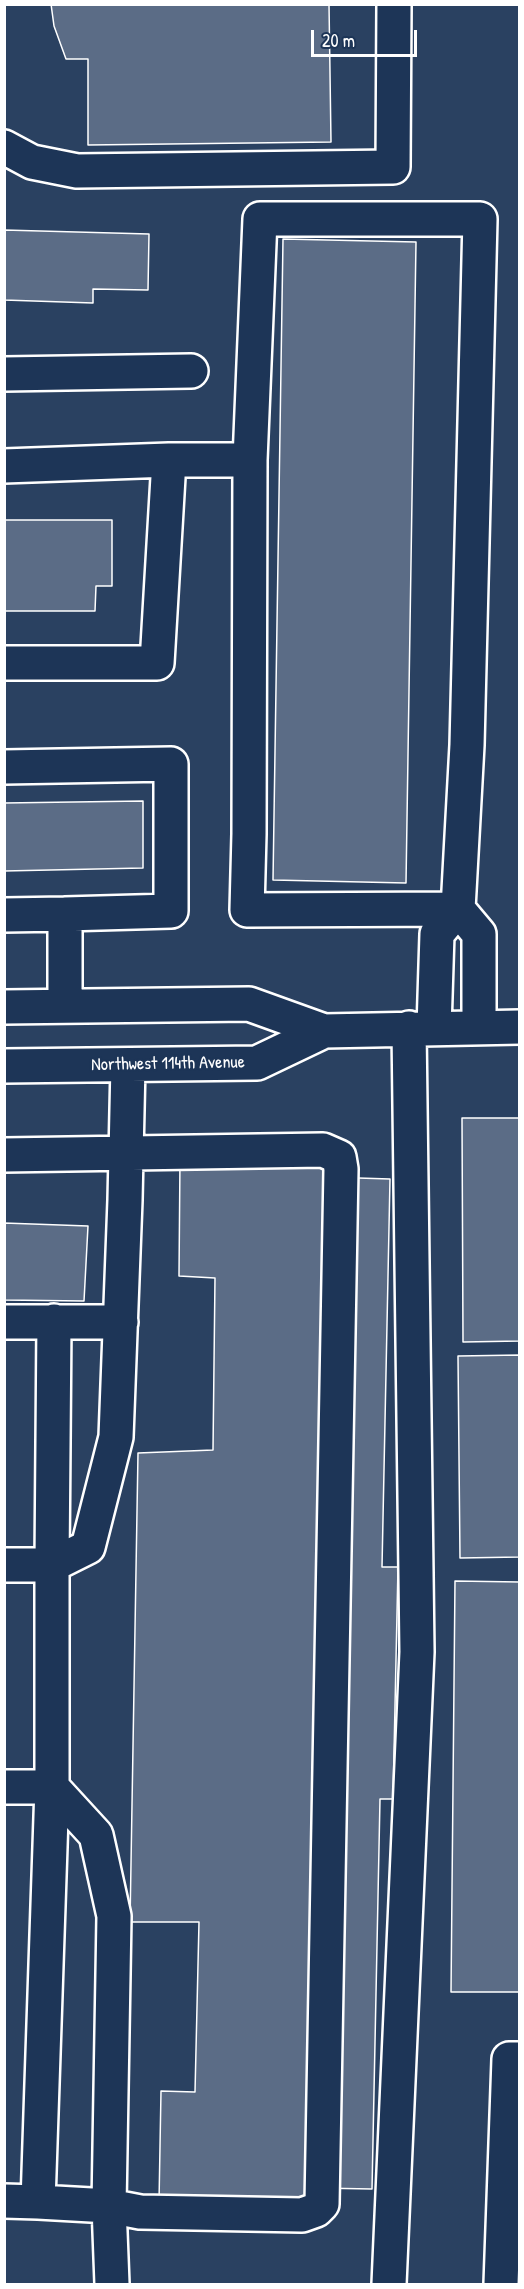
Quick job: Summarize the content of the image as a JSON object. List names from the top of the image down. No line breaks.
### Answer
{"streets":{"street":["Northwest 114th Avenue"]},"scale_bar":"20 m"}
